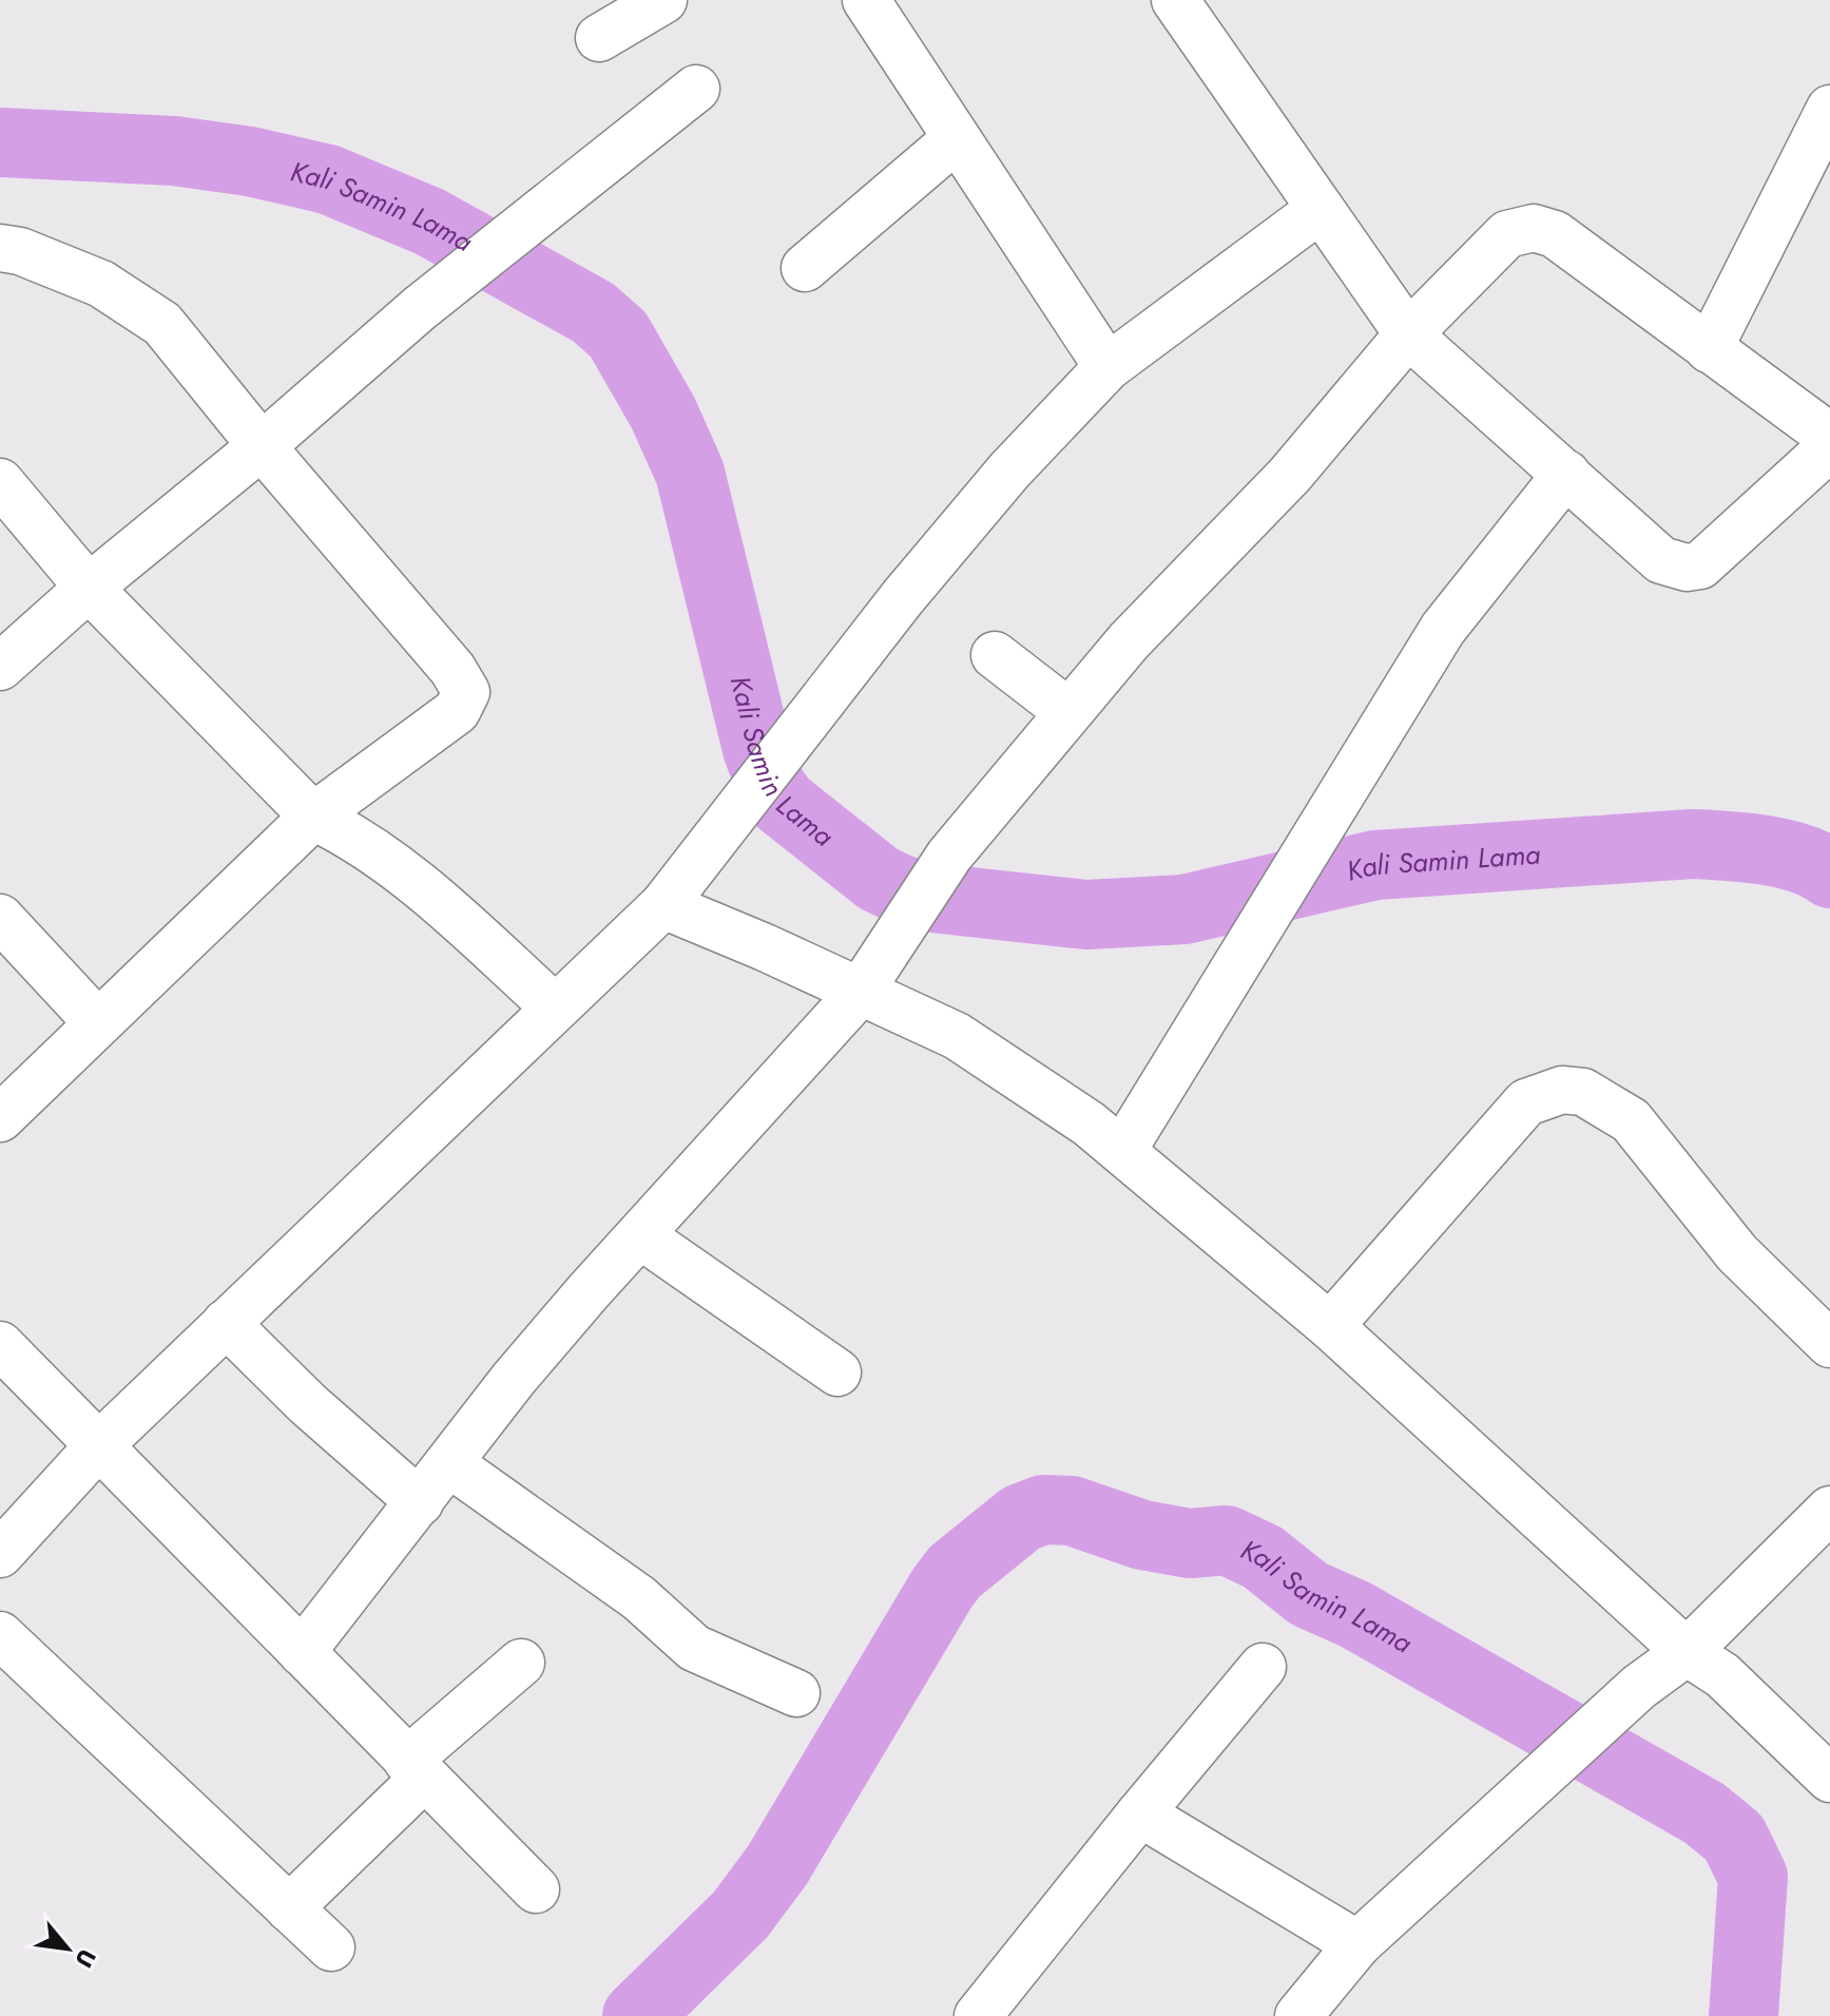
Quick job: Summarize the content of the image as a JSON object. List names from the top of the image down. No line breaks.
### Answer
{"water":["Kali Samin Lama"],"north":"bottom right"}
